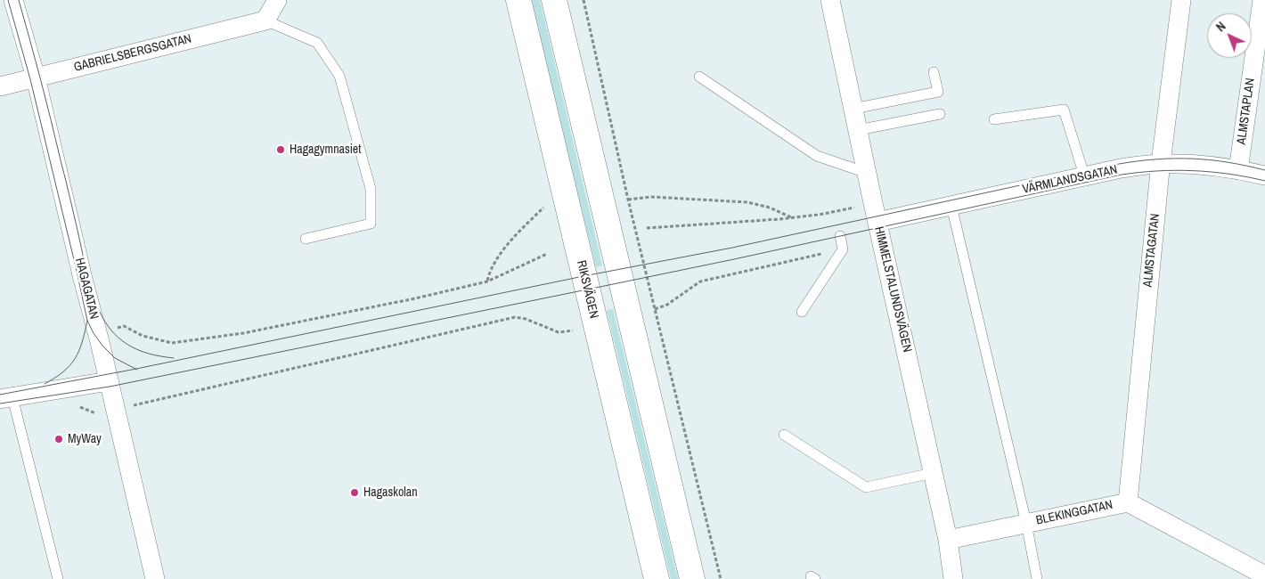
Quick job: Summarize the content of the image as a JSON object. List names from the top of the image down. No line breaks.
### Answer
{"streets":{"highway":["RIKSVÄGEN"],"street":["GABRIELSBERGSGATAN","ALMSTAPLAN","VÄRMLANDSGATAN","ALMSTAGATAN","HAGAGATAN","HIMMELSTALUNDSVÄGEN","BLEKINGGATAN"]},"crossings":[["GABRIELSBERGSGATAN","HAGAGATAN"],["ALMSTAPLAN","VÄRMLANDSGATAN"],["VÄRMLANDSGATAN","ALMSTAGATAN"],["VÄRMLANDSGATAN","HIMMELSTALUNDSVÄGEN"],["ALMSTAGATAN","BLEKINGGATAN"],["HIMMELSTALUNDSVÄGEN","BLEKINGGATAN"]],"places":["Hagagymnasiet","MyWay","Hagaskolan"],"north":"top left"}
